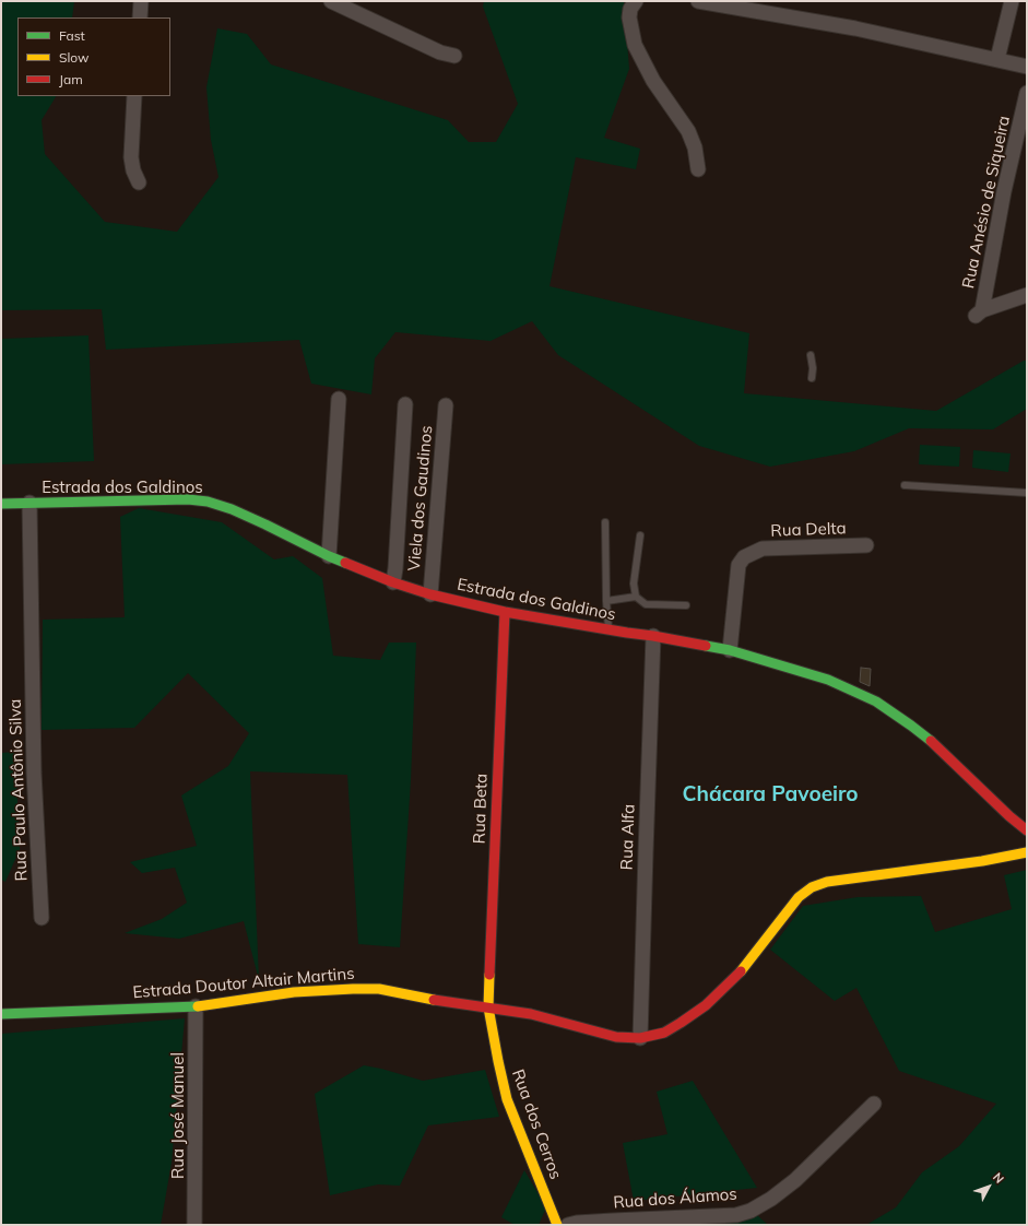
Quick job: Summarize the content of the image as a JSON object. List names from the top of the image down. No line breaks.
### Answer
{"streets":{"street":["Rua Anésio de Siqueira","Estrada dos Galdinos","Viela dos Gaudinos","Rua Delta","Rua Paulo Antônio Silva","Rua Beta","Rua Alfa","Estrada Doutor Altair Martins","Rua José Manuel","Rua dos Cerros","Rua dos Álamos"]},"crossings":[["Estrada dos Galdinos","Viela dos Gaudinos"],["Estrada dos Galdinos","Rua Delta"],["Estrada dos Galdinos","Rua Paulo Antônio Silva"],["Estrada dos Galdinos","Rua Beta"],["Estrada dos Galdinos","Rua Alfa"],["Rua Beta","Estrada Doutor Altair Martins"],["Rua Beta","Rua dos Cerros"],["Rua Alfa","Estrada Doutor Altair Martins"],["Estrada Doutor Altair Martins","Rua José Manuel"],["Estrada Doutor Altair Martins","Rua dos Cerros"]],"districts":["Chácara Pavoeiro"],"legend":["Fast","Slow","Jam"],"north":"top right"}
